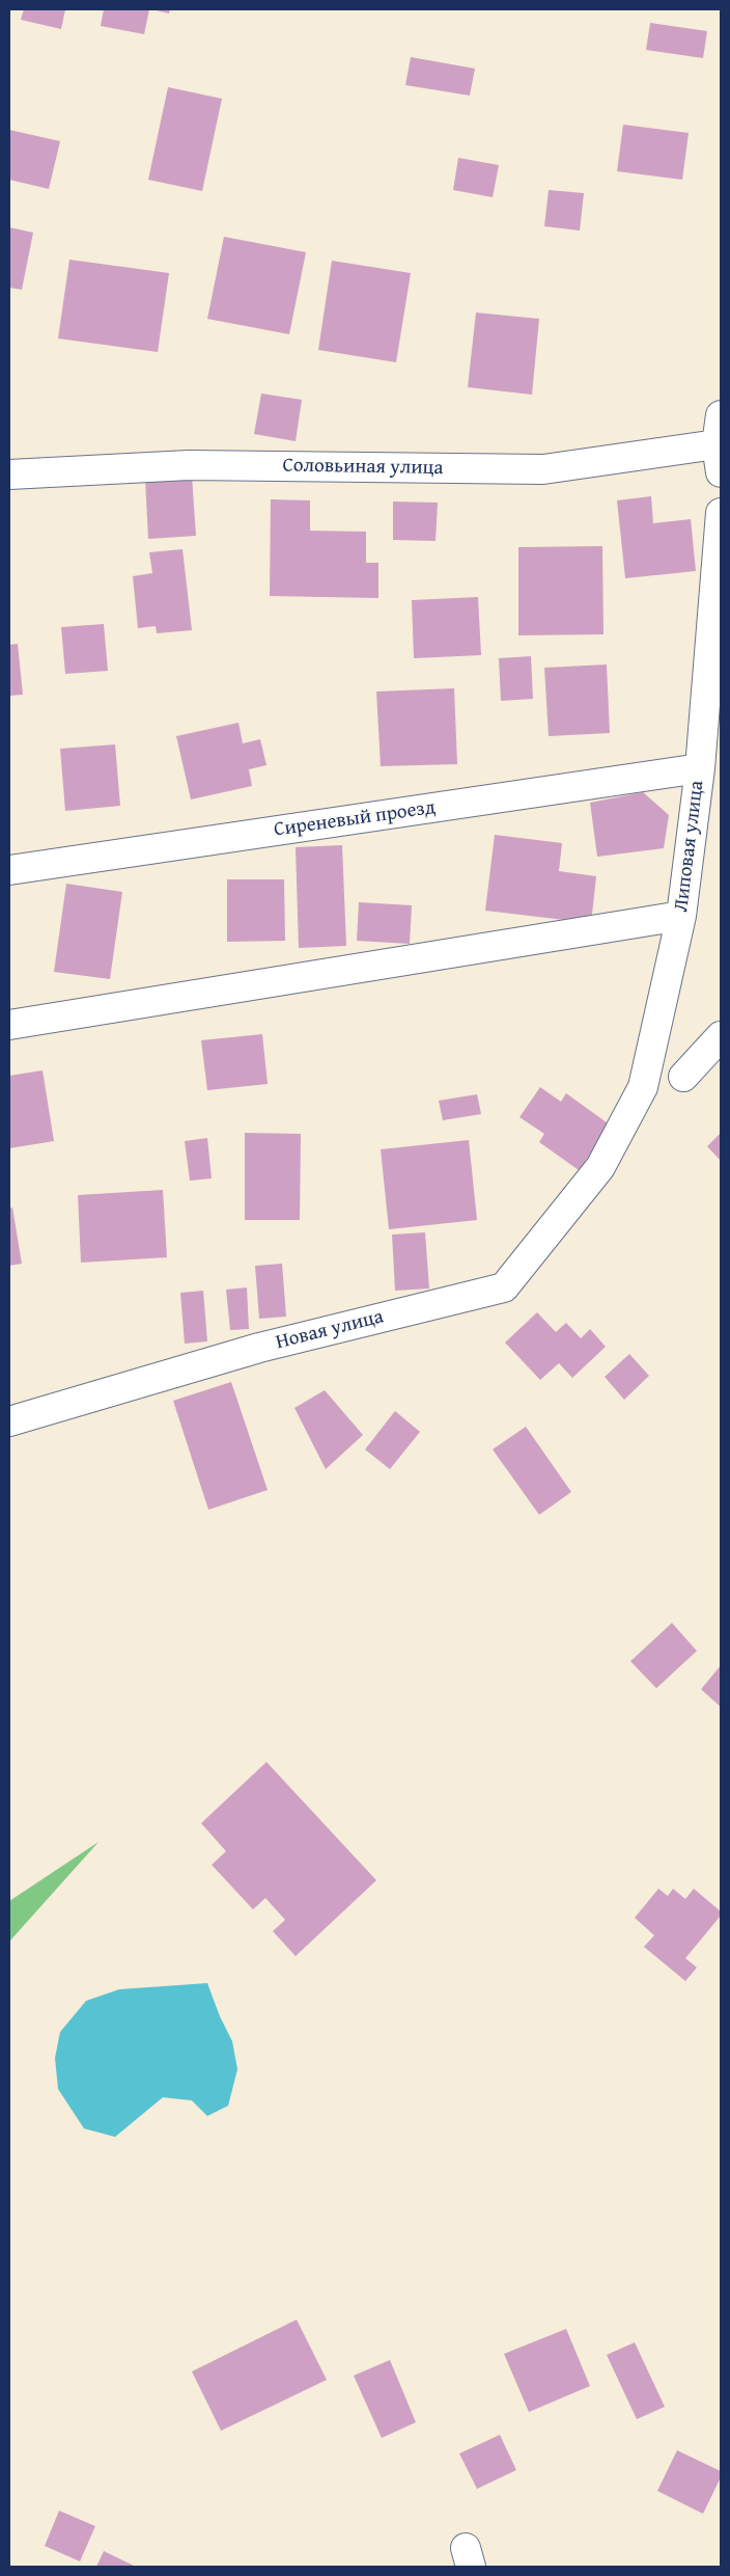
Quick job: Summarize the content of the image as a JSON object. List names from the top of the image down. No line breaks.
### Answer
{"streets":{"street":["Соловьиная улица","Сиреневый проезд","Липовая улица","Новая улица"]},"crossings":[["Сиреневый проезд","Липовая улица"],["Липовая улица","Новая улица"]]}
